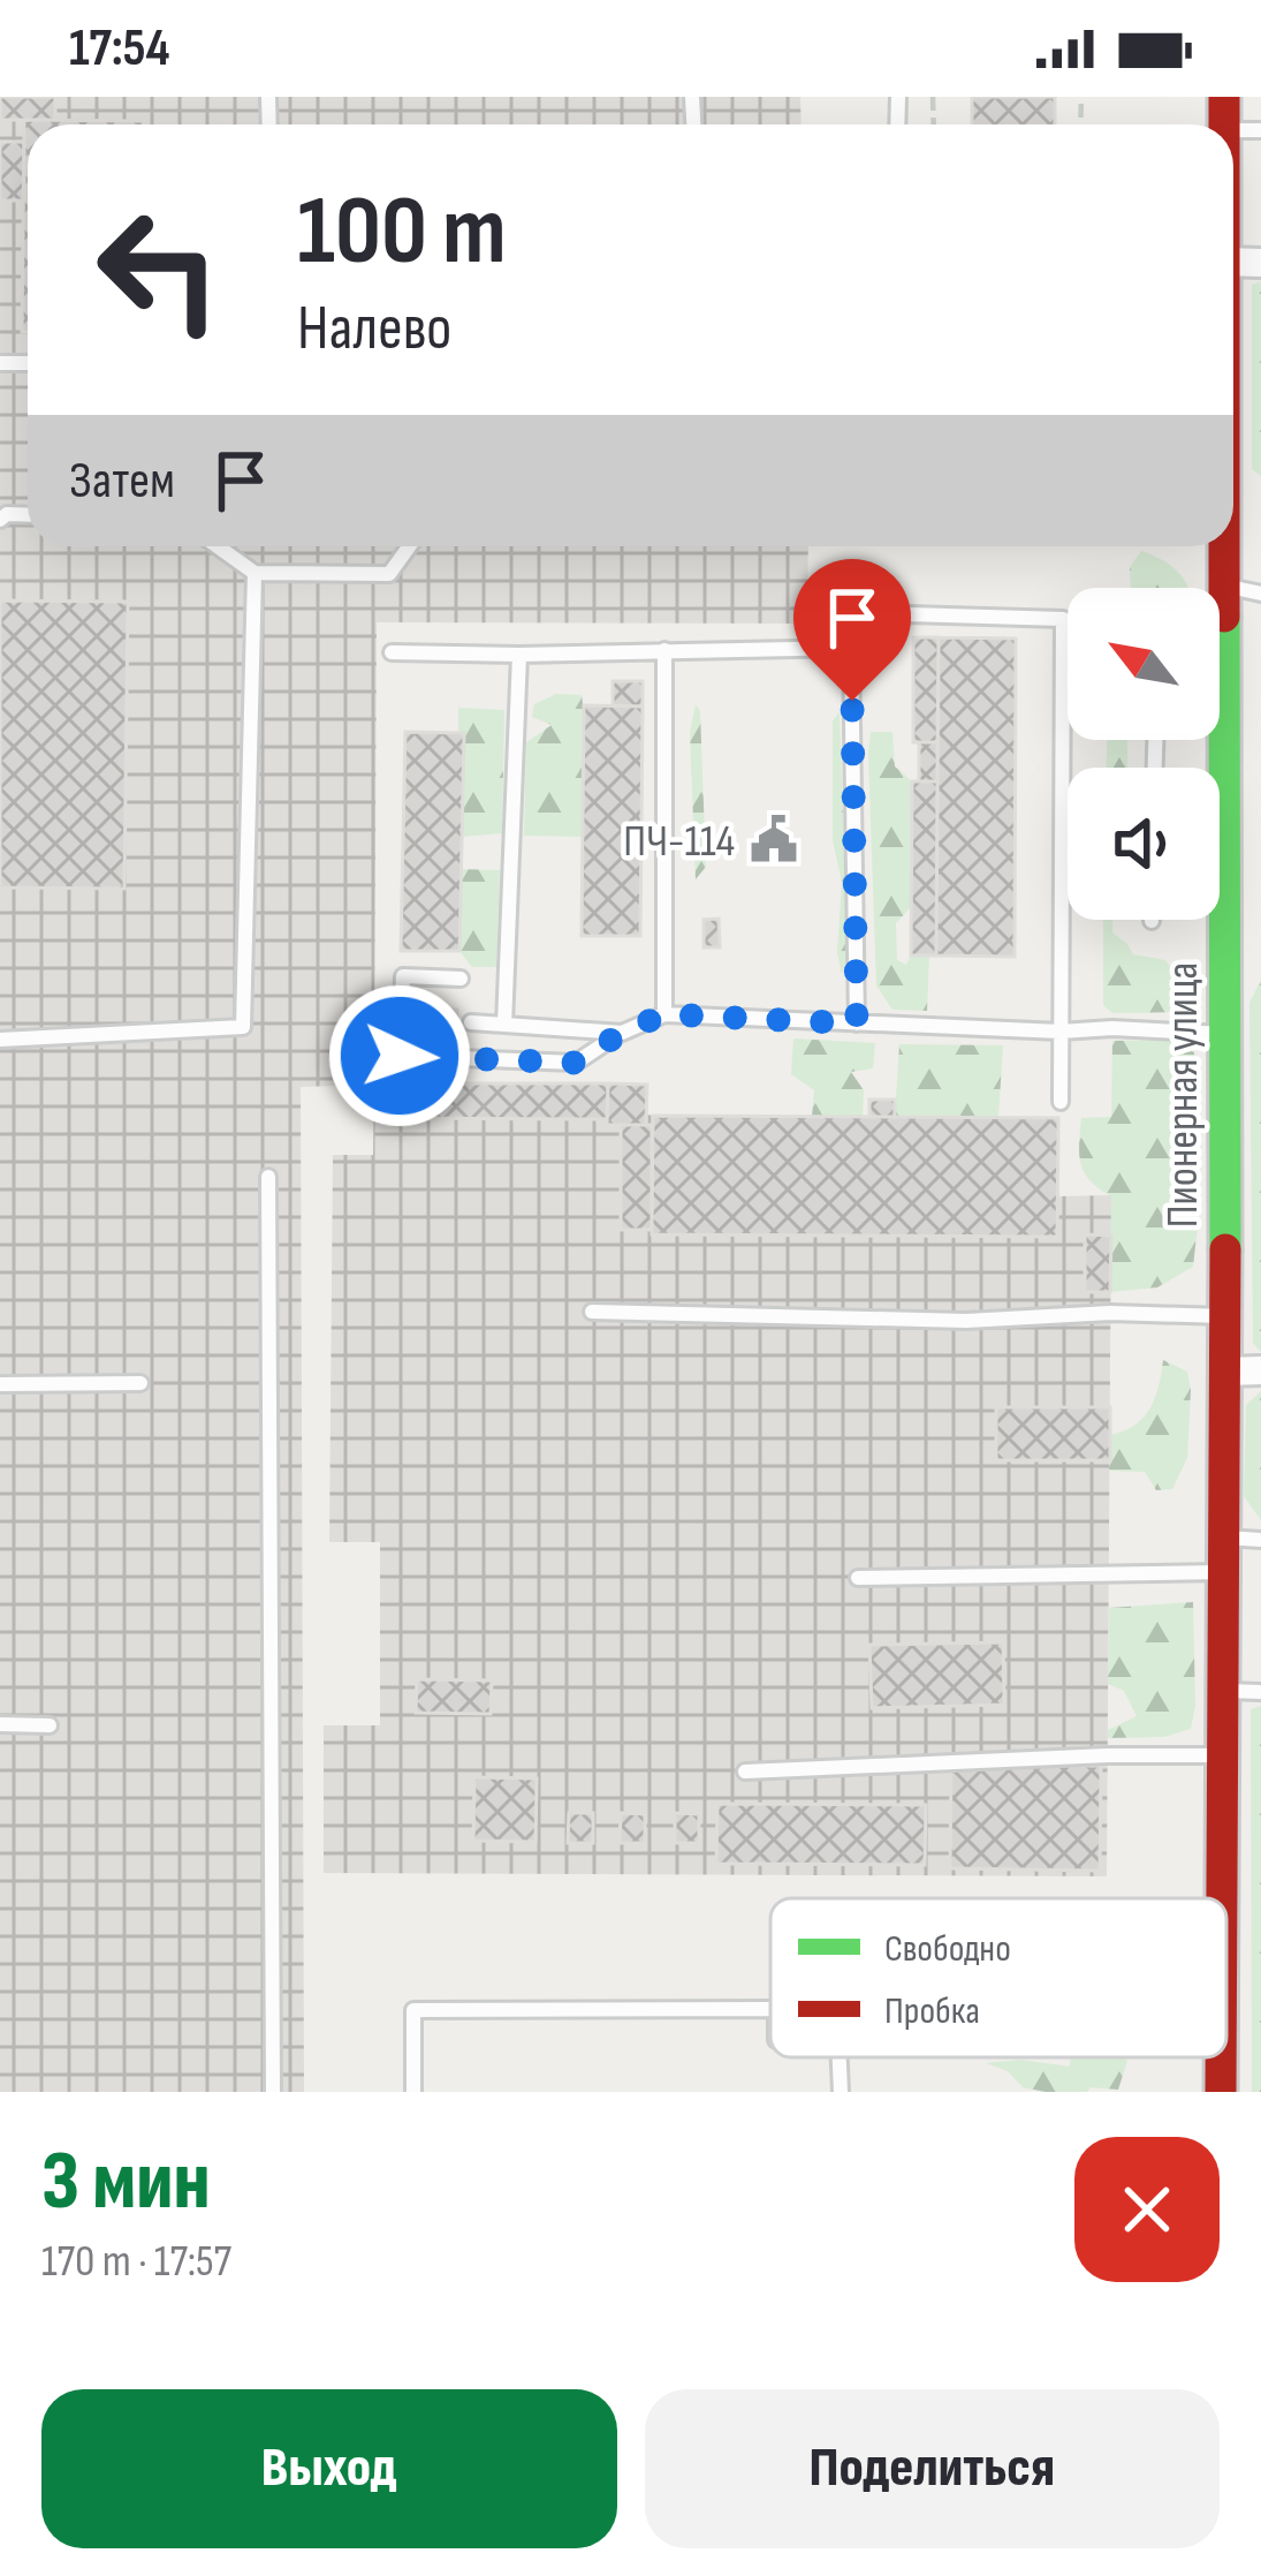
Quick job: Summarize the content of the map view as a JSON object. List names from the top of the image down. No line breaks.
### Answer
{"streets":{"main road":["Пионерная улица"]},"places":{"public building":["ПЧ-114"]},"legend":["Свободно","Пробка"],"north":"top left","page":{"status":"17:54","turn":["100 m","Налево"],"then":"Затем","heading":["3 мин","170 m · 17:57"],"buttons":["Выход","Поделиться"]}}
